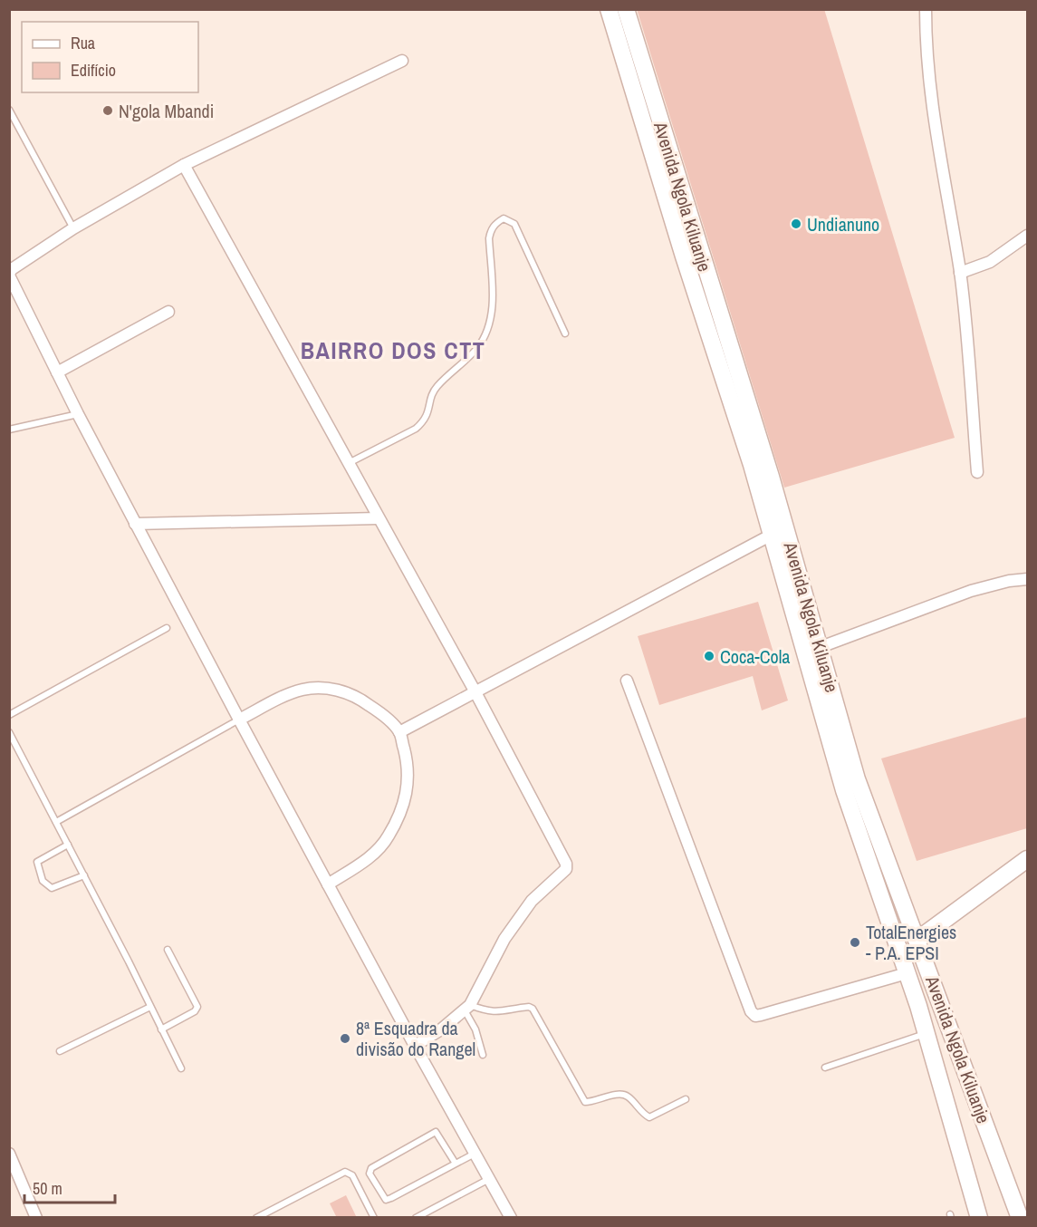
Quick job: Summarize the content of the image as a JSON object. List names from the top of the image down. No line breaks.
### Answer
{"streets":{"main road":["Avenida Ngola Kiluanje"]},"districts":["BAIRRO DOS CTT"],"places":["N'gola Mbandi","Undianuno","Coca-Cola","TotalEnergies - P.A. EPSI","8ª Esquadra da divisão do Rangel"],"legend":["Rua","Edifício"],"scale_bar":"50 m"}
